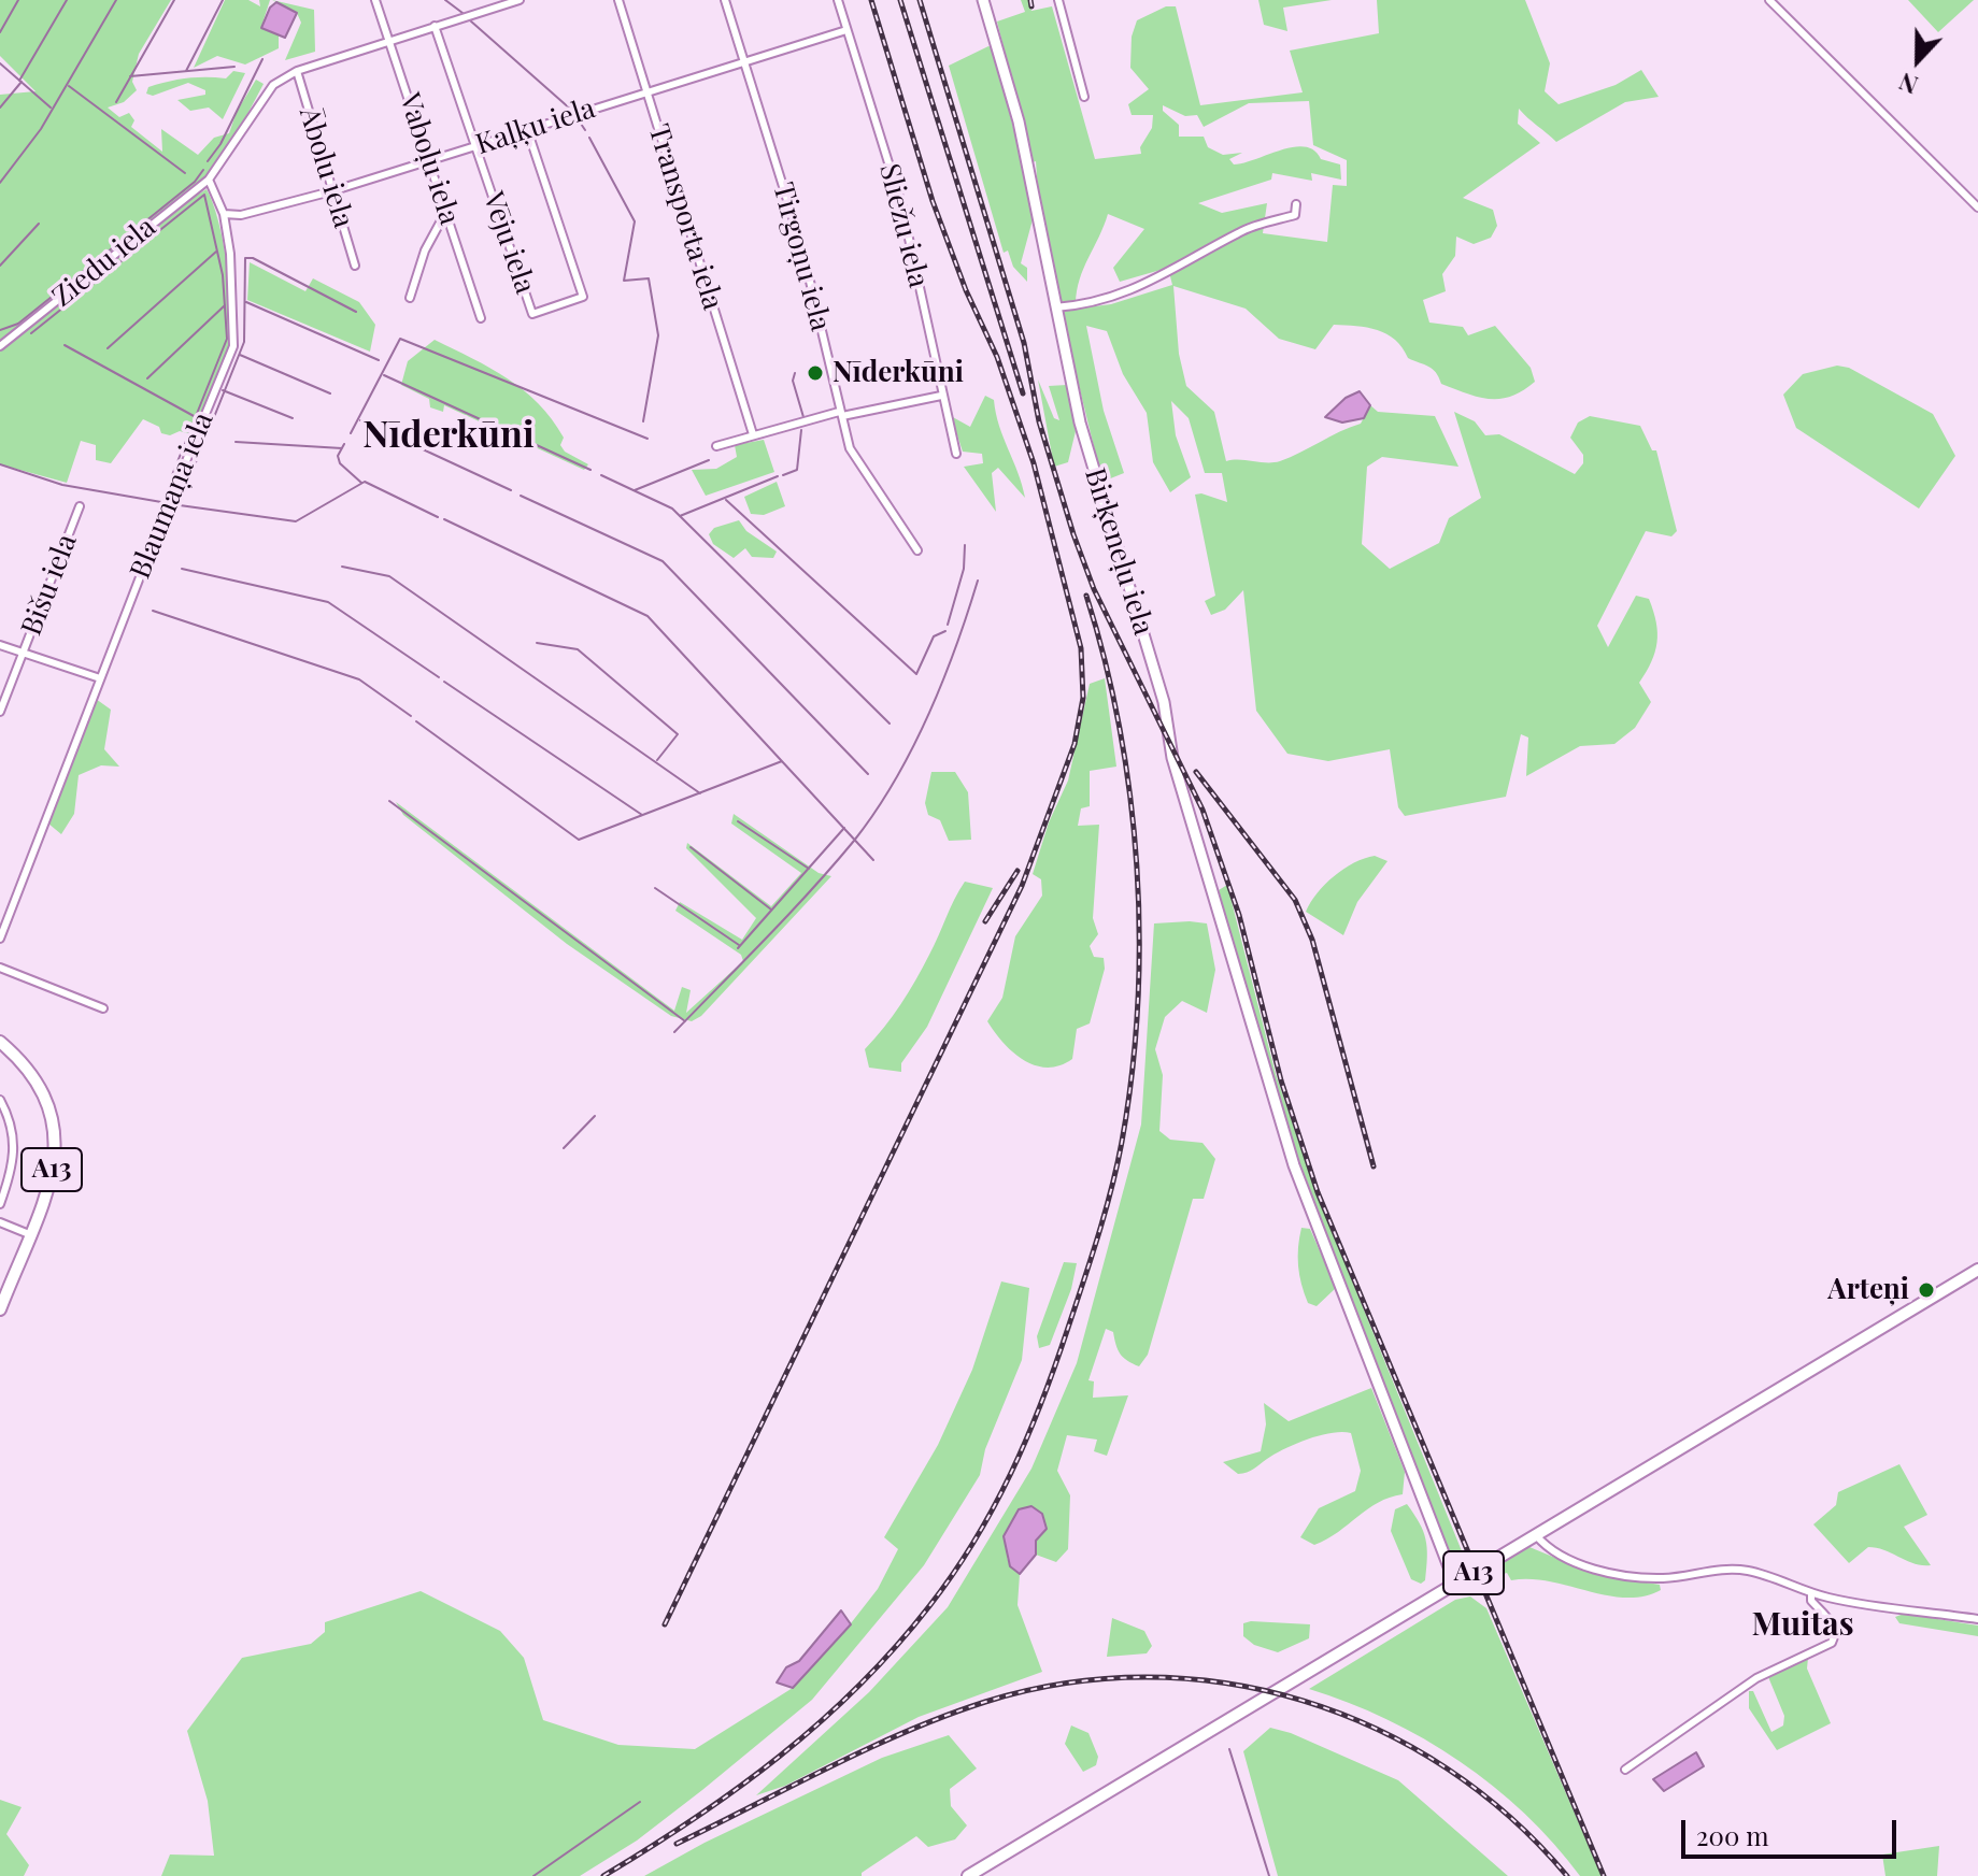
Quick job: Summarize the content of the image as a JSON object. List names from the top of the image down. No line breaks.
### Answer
{"streets":{"main road":["Birķeneļu iela","A13"],"street":["Kaļķu iela","Vaboļu iela","Ābolu iela","Transporta iela","Sliežu iela","Vēju iela","Tirgoņu iela","Ziedu iela","Blaumaņa iela","Bišu iela"]},"crossings":[["Kaļķu iela","Vaboļu iela"],["Kaļķu iela","Ābolu iela"],["Kaļķu iela","Transporta iela"],["Kaļķu iela","Sliežu iela"],["Kaļķu iela","Vēju iela"],["Kaļķu iela","Tirgoņu iela"],["Kaļķu iela","Blaumaņa iela"],["Ziedu iela","Blaumaņa iela"],["Birķeneļu iela","A13"]],"districts":["Nīderkūni","Muitas"],"places":["Nīderkūni","Arteņi"],"scale_bar":"200 m","north":"bottom"}
